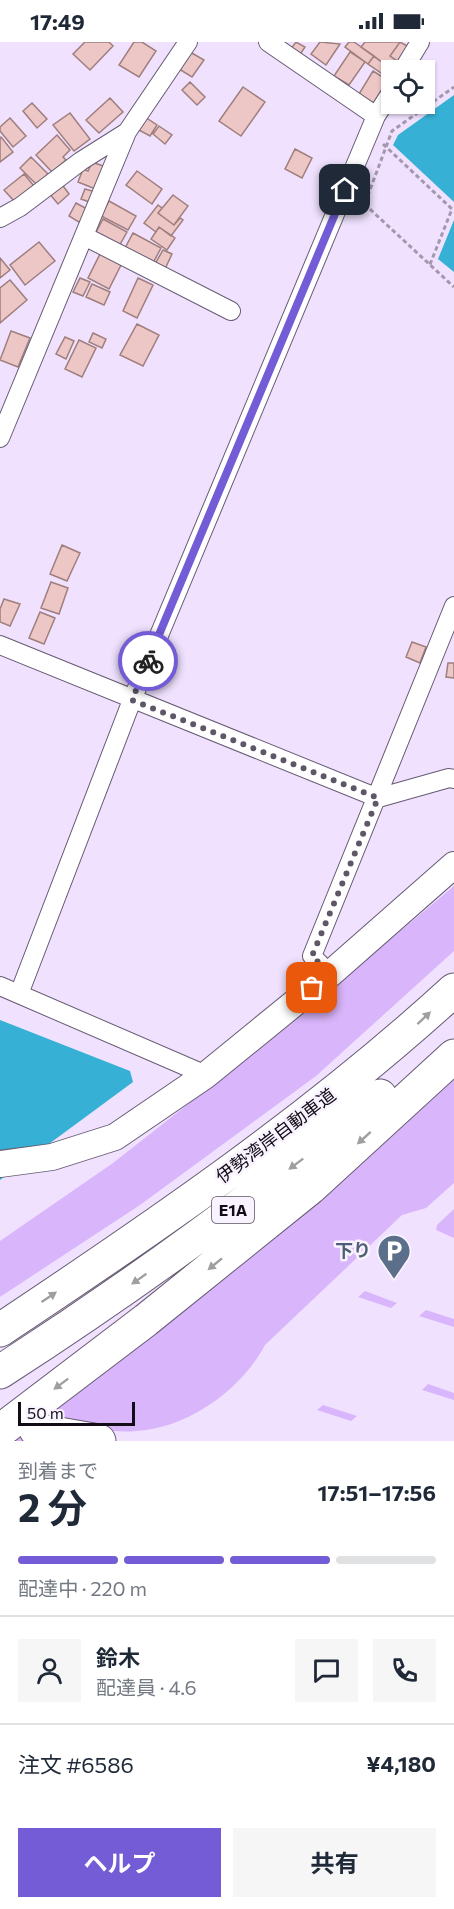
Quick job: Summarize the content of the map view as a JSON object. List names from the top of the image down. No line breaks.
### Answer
{"streets":{"highway":["伊勢湾岸自動車道","E1A"]},"places":{"parking":["下り"]},"scale_bar":"50 m","page":{"status":"17:49","scale":"50 m","heading":["2 分","到着まで","17:51–17:56"],"panel":["鈴木","配達員 · 4.6","注文 #6586","¥4,180"],"bar":"配達中 · 220 m","buttons":["ヘルプ","共有"]}}
